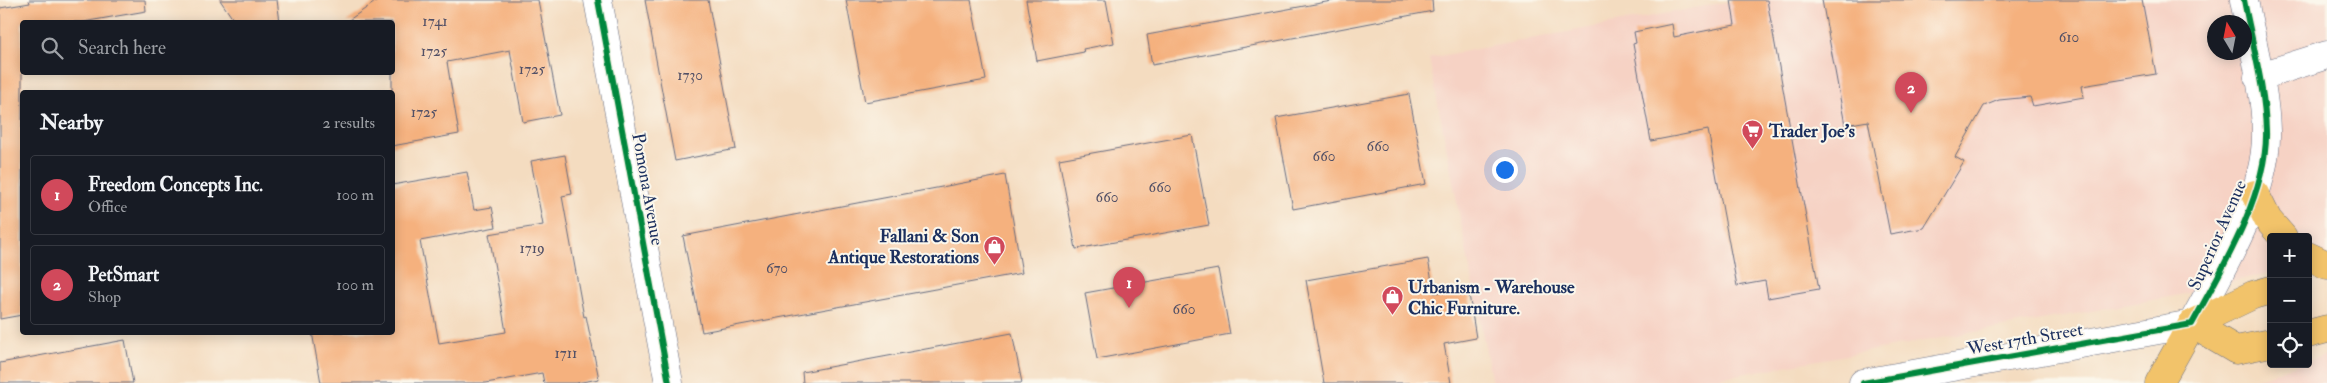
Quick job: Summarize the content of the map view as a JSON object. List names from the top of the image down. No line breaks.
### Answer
{"streets":{"main road":["Superior Avenue"],"street":["Pomona Avenue","West 17th Street"]},"crossings":[["Superior Avenue","West 17th Street"]],"places":{"supermarket":["Trader Joe's"],"shop":["Fallani & Son Antique Restorations","Urbanism - Warehouse Chic Furniture."]},"house_numbers":["1741","610","1725","1725","1730","1725","660","660","660","660","1719","670","660","1711"],"north":"top","page":{"search":"Search here","pins":["2","1"],"heading":["Nearby","2 results"],"list":[{"mark":"1","name":"Freedom Concepts Inc.","note":"Office","value":"100 m"},{"mark":"2","name":"PetSmart","note":"Shop","value":"100 m"}],"map_buttons":["+","−"]}}
